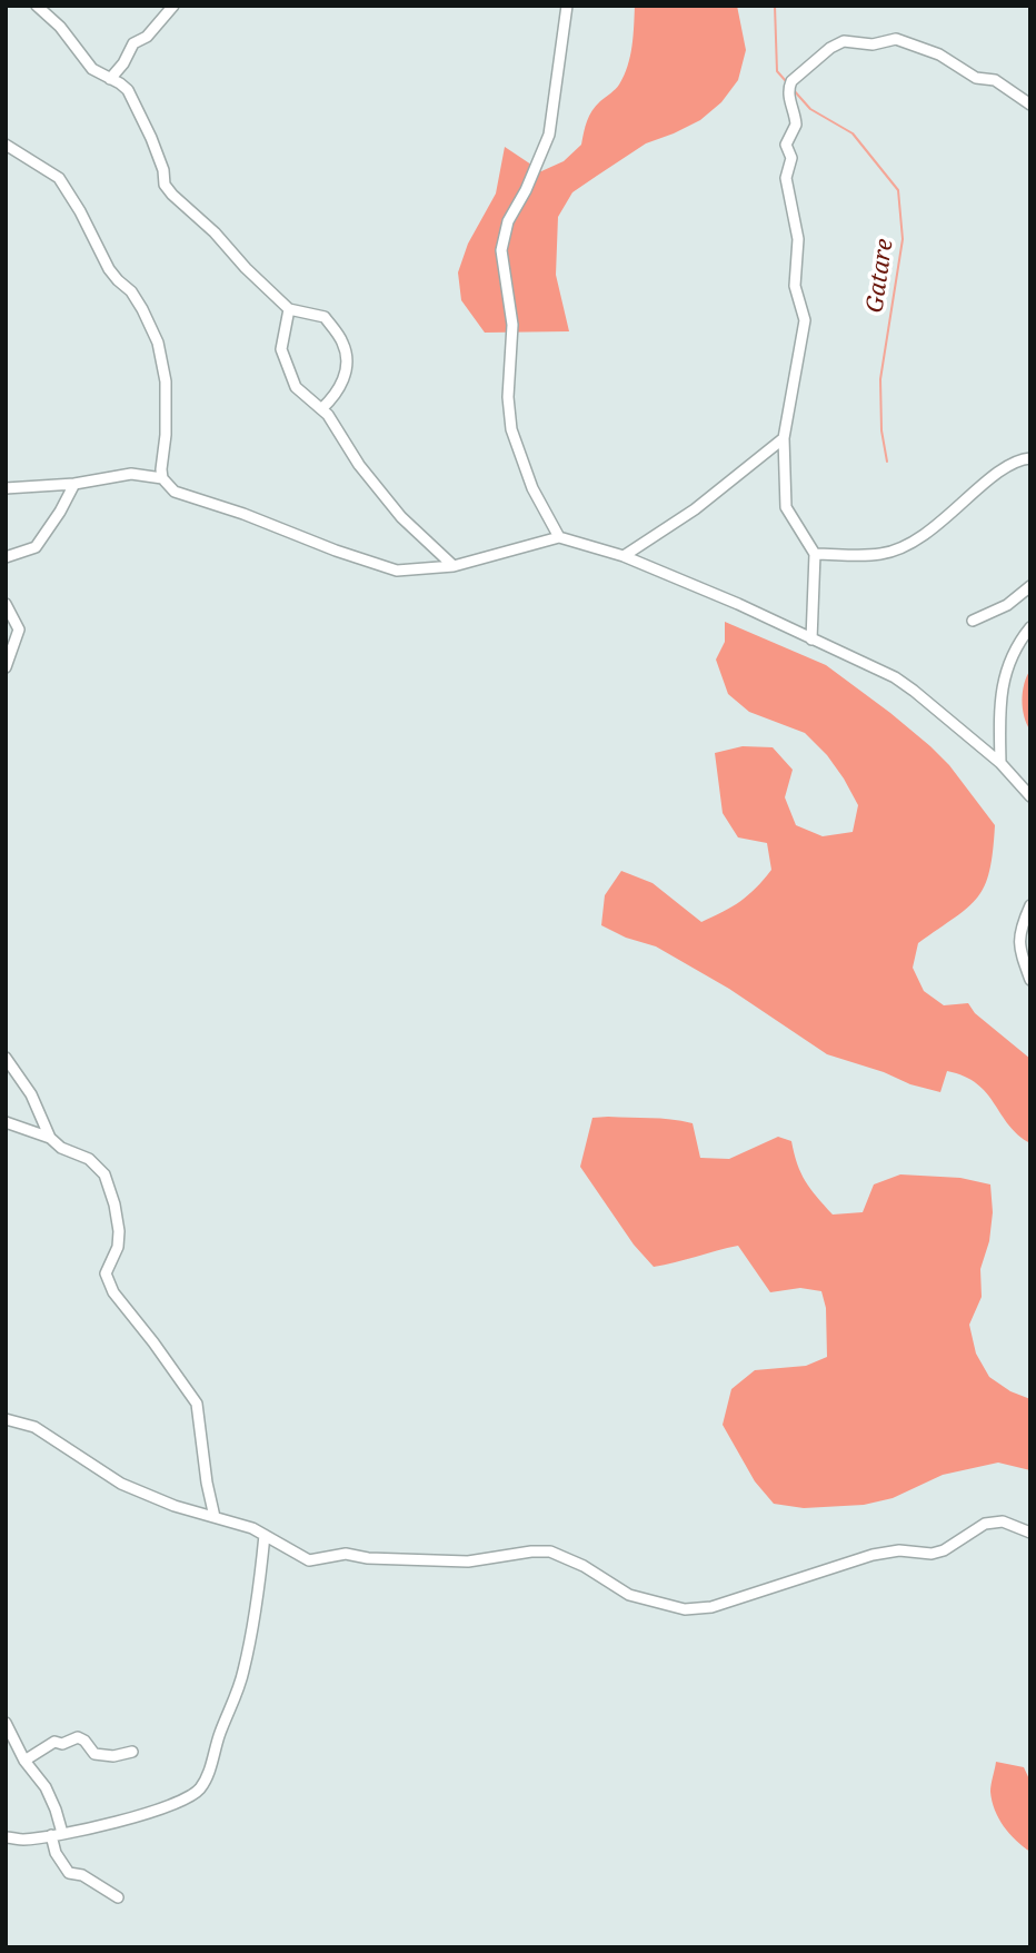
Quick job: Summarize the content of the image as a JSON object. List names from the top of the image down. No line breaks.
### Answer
{"water":["Gatare"]}
